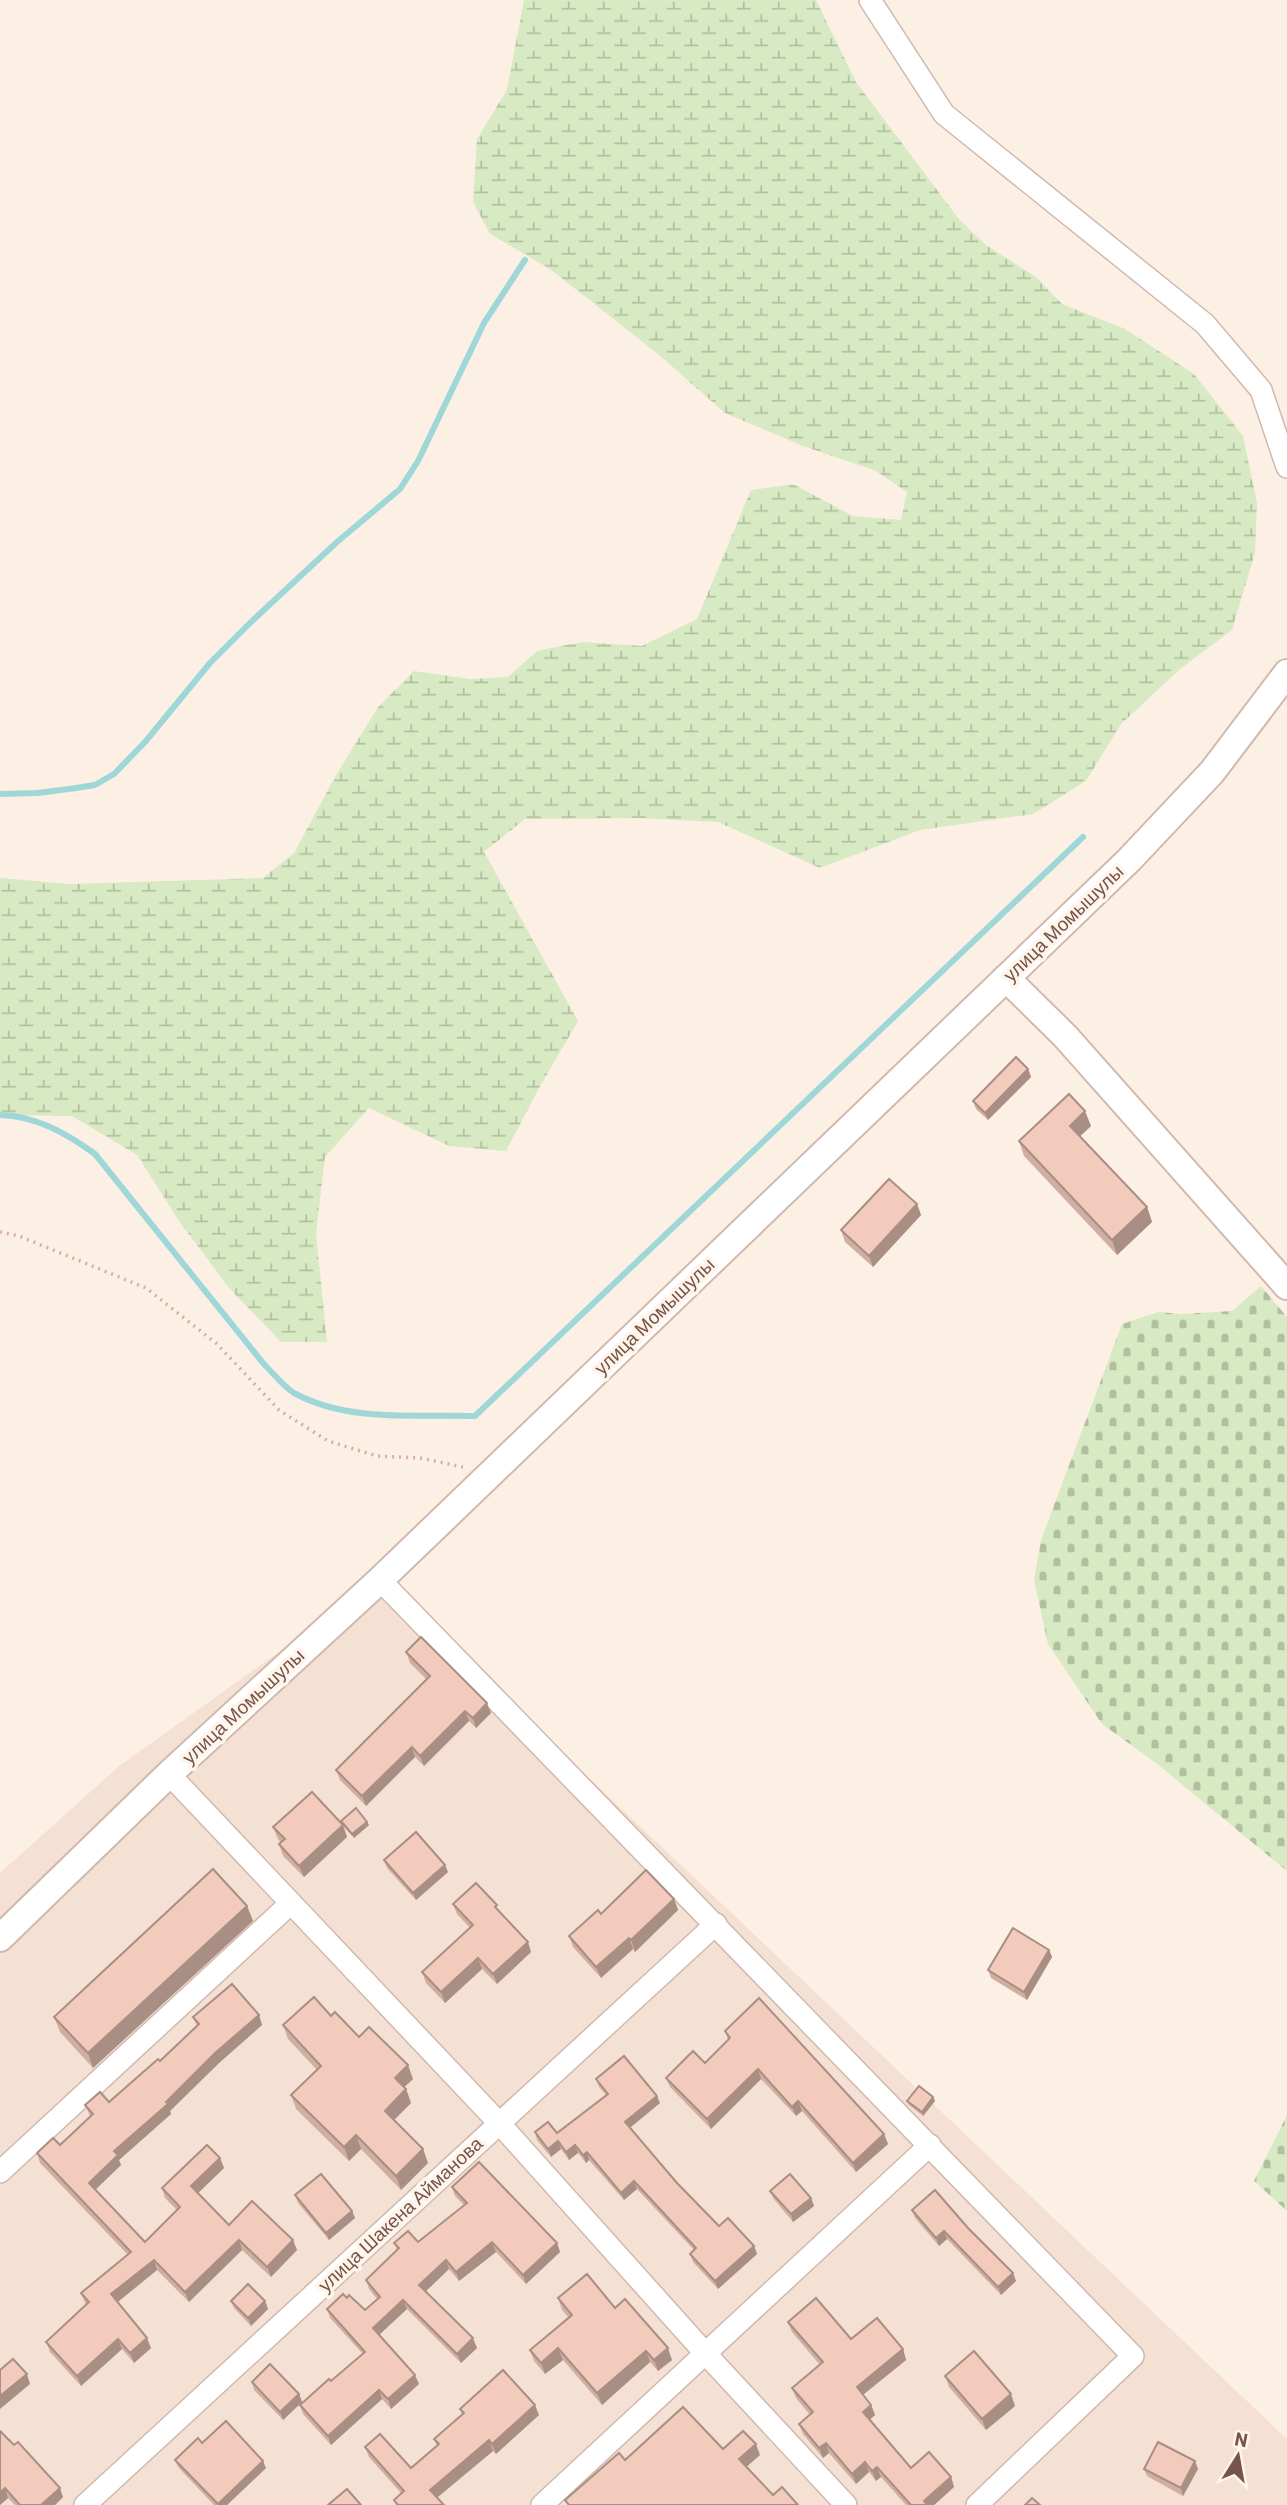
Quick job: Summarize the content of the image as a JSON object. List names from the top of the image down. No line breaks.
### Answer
{"streets":{"street":["улица Момышулы","улица Шакена Айманова"]},"north":"top"}
